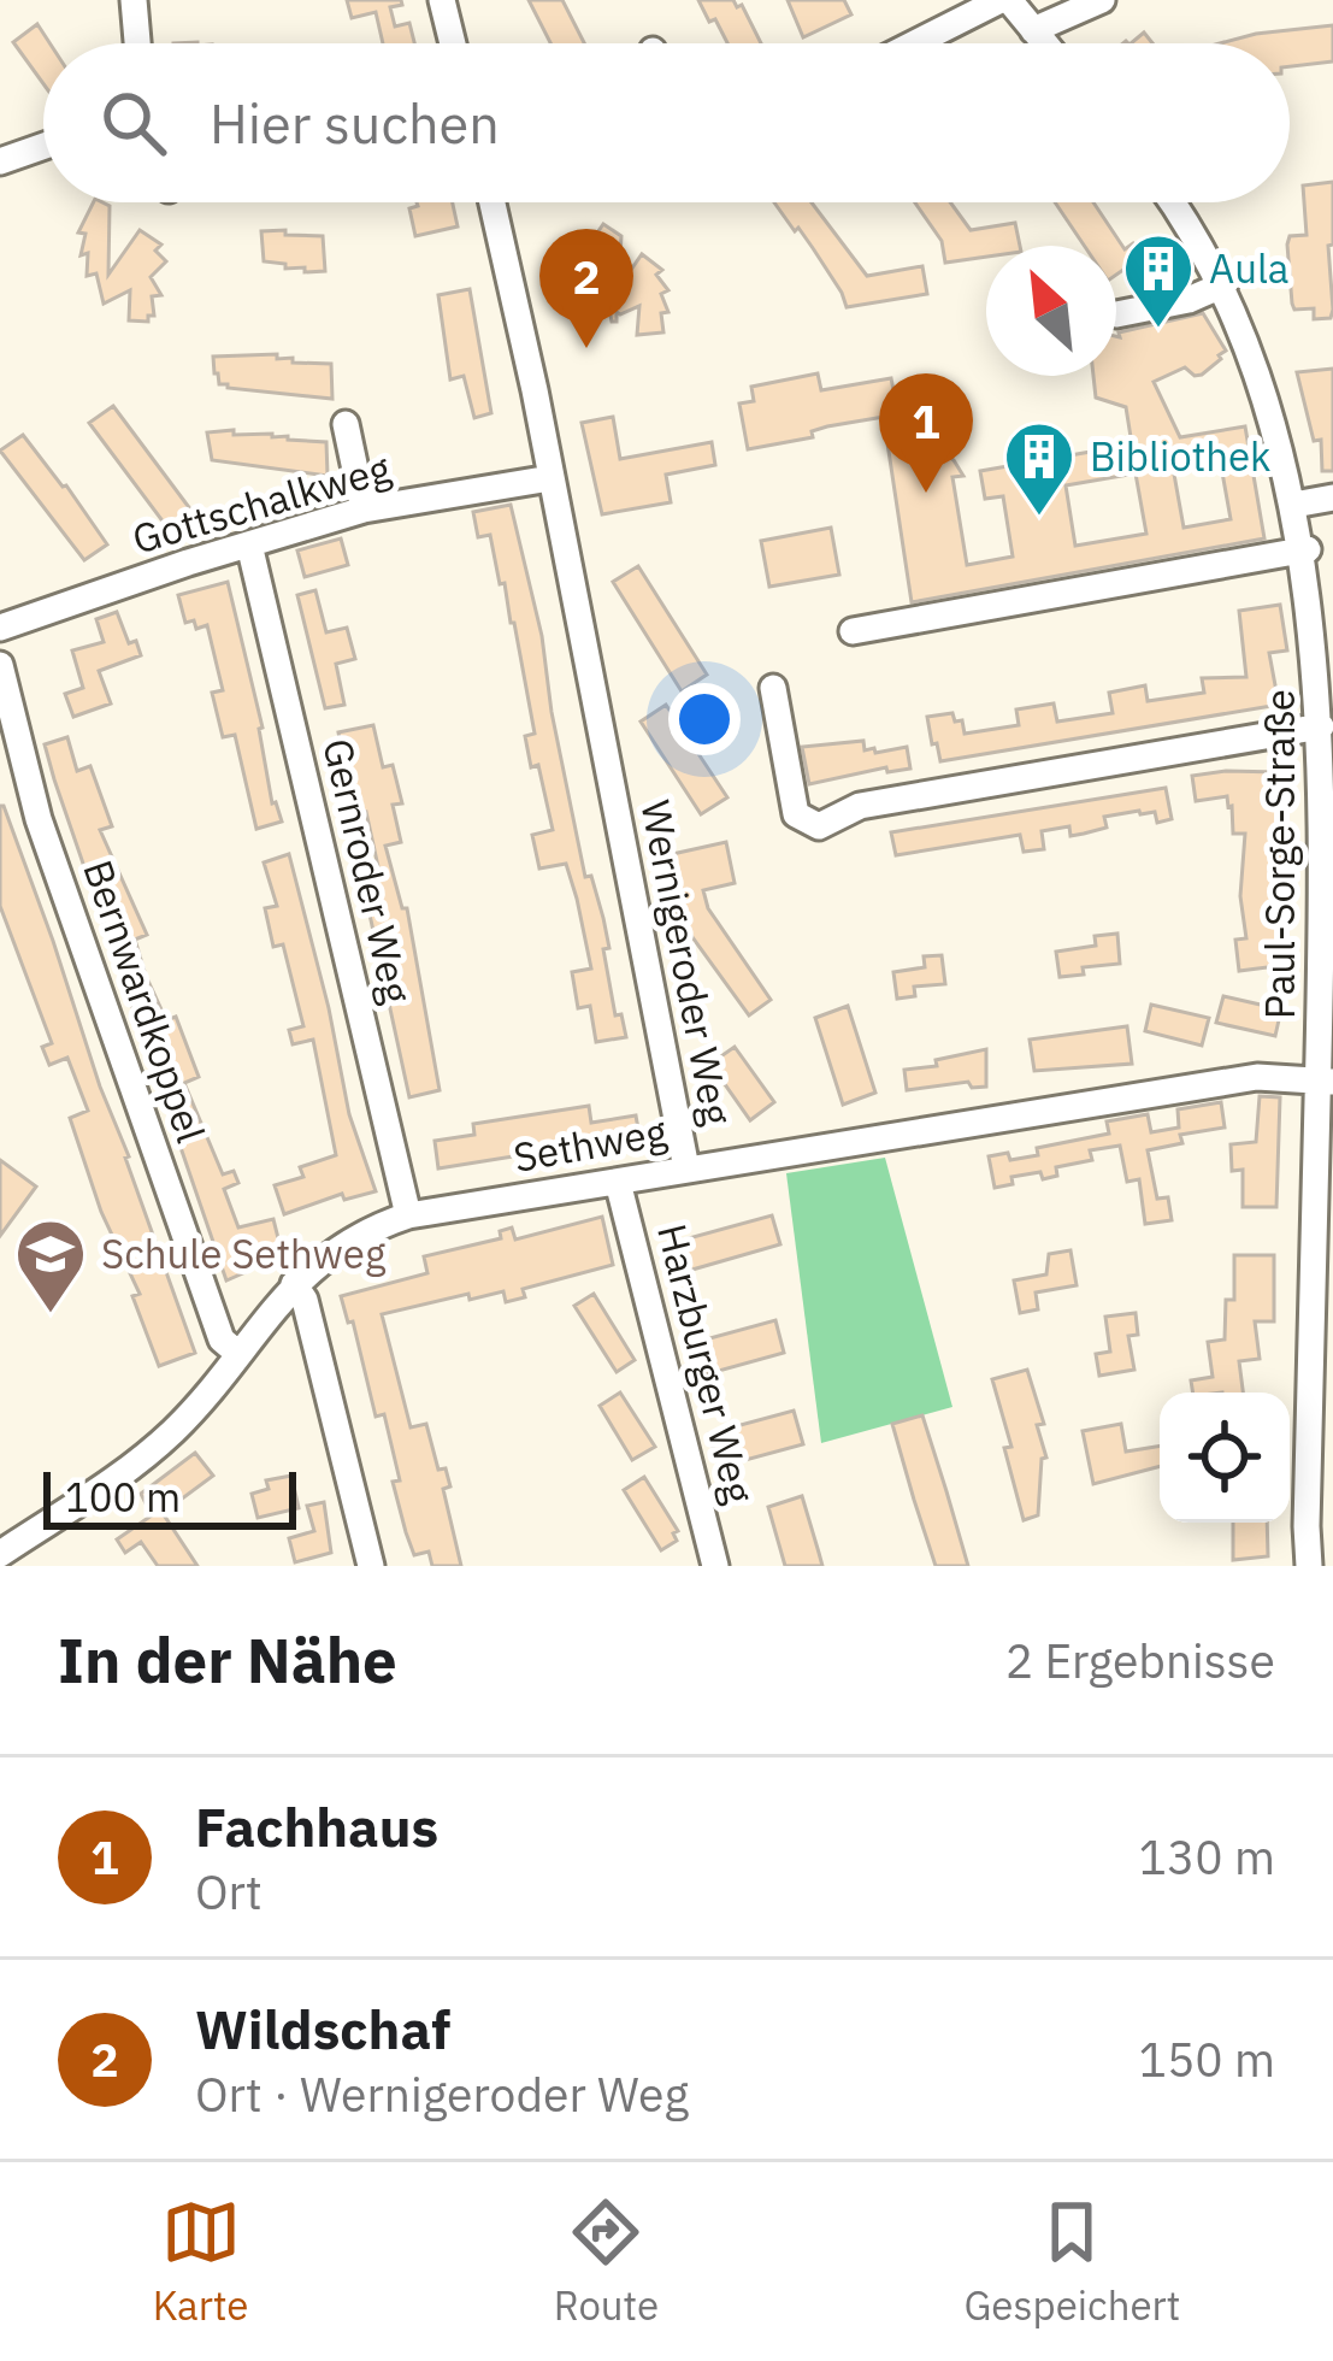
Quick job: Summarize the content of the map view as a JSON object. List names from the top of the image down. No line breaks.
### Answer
{"streets":{"street":["Gottschalkweg","Paul-Sorge-Straße","Gernroder Weg","Wernigeroder Weg","Bernwardkoppel","Sethweg","Harzburger Weg"]},"crossings":[["Gottschalkweg","Gernroder Weg"],["Gottschalkweg","Wernigeroder Weg"],["Paul-Sorge-Straße","Sethweg"],["Gernroder Weg","Sethweg"],["Wernigeroder Weg","Sethweg"],["Bernwardkoppel","Sethweg"],["Sethweg","Harzburger Weg"]],"places":{"building":["Aula","Bibliothek"],"school or university":["Schule Sethweg"]},"scale_bar":"100 m","north":"top left","page":{"search":"Hier suchen","pins":["2","1"],"scale":"100 m","heading":["In der Nähe","2 Ergebnisse"],"list":[{"mark":"1","name":"Fachhaus","note":"Ort","value":"130 m"},{"mark":"2","name":"Wildschaf","note":"Ort · Wernigeroder Weg","value":"150 m"}],"nav":["Karte","Route","Gespeichert"]}}
